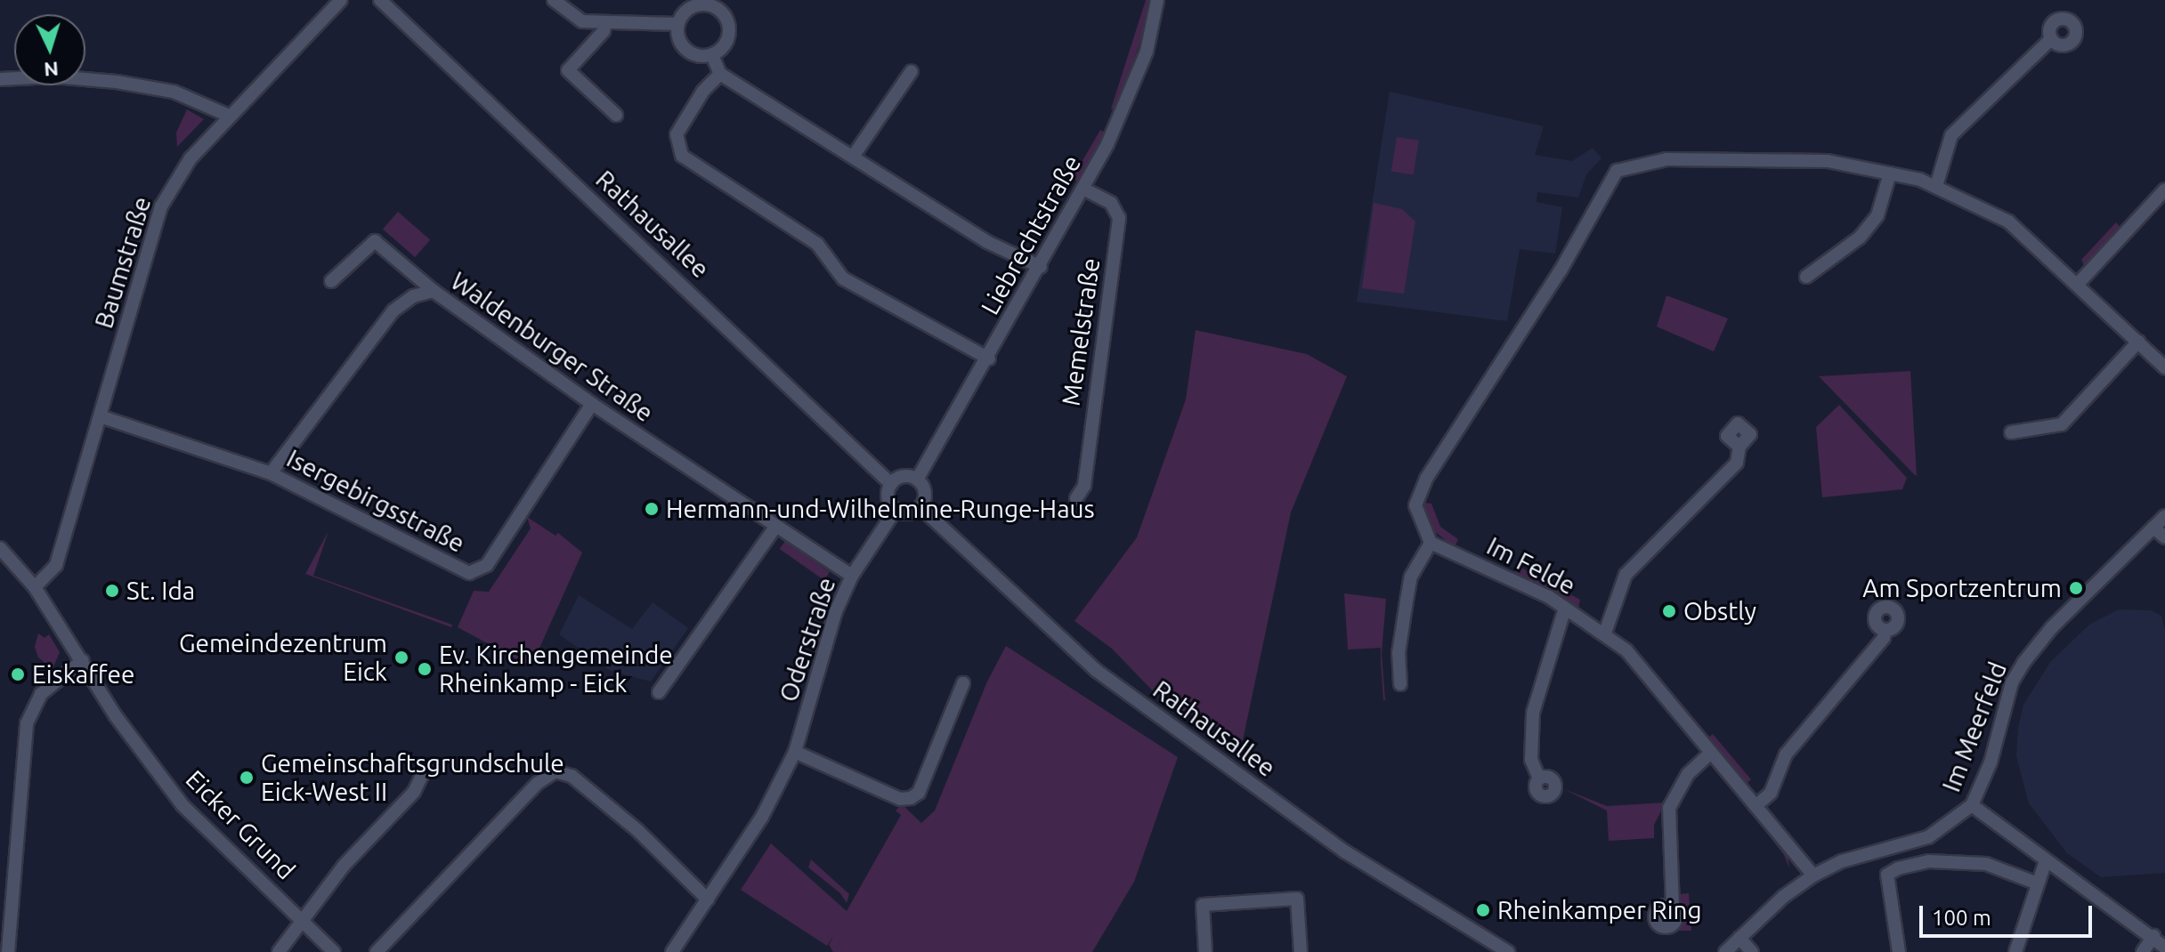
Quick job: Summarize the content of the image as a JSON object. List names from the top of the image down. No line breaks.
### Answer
{"streets":{"street":["Rathausallee","Liebrechtstraße","Baumstraße","Memelstraße","Waldenburger Straße","Isergebirgsstraße","Im Felde","Oderstraße","Im Meerfeld","Eicker Grund"]},"crossings":[["Rathausallee","Liebrechtstraße"],["Rathausallee","Oderstraße"],["Liebrechtstraße","Memelstraße"],["Liebrechtstraße","Oderstraße"],["Baumstraße","Isergebirgsstraße"],["Baumstraße","Eicker Grund"],["Waldenburger Straße","Isergebirgsstraße"],["Waldenburger Straße","Oderstraße"],["Im Felde","Im Meerfeld"]],"places":["Hermann-und-Wilhelmine-Runge-Haus","Am Sportzentrum","St. Ida","Obstly","Gemeindezentrum Eick","Ev. Kirchengemeinde Rheinkamp - Eick","Eiskaffee","Gemeinschaftsgrundschule Eick-West II","Rheinkamper Ring"],"scale_bar":"100 m","north":"bottom"}
